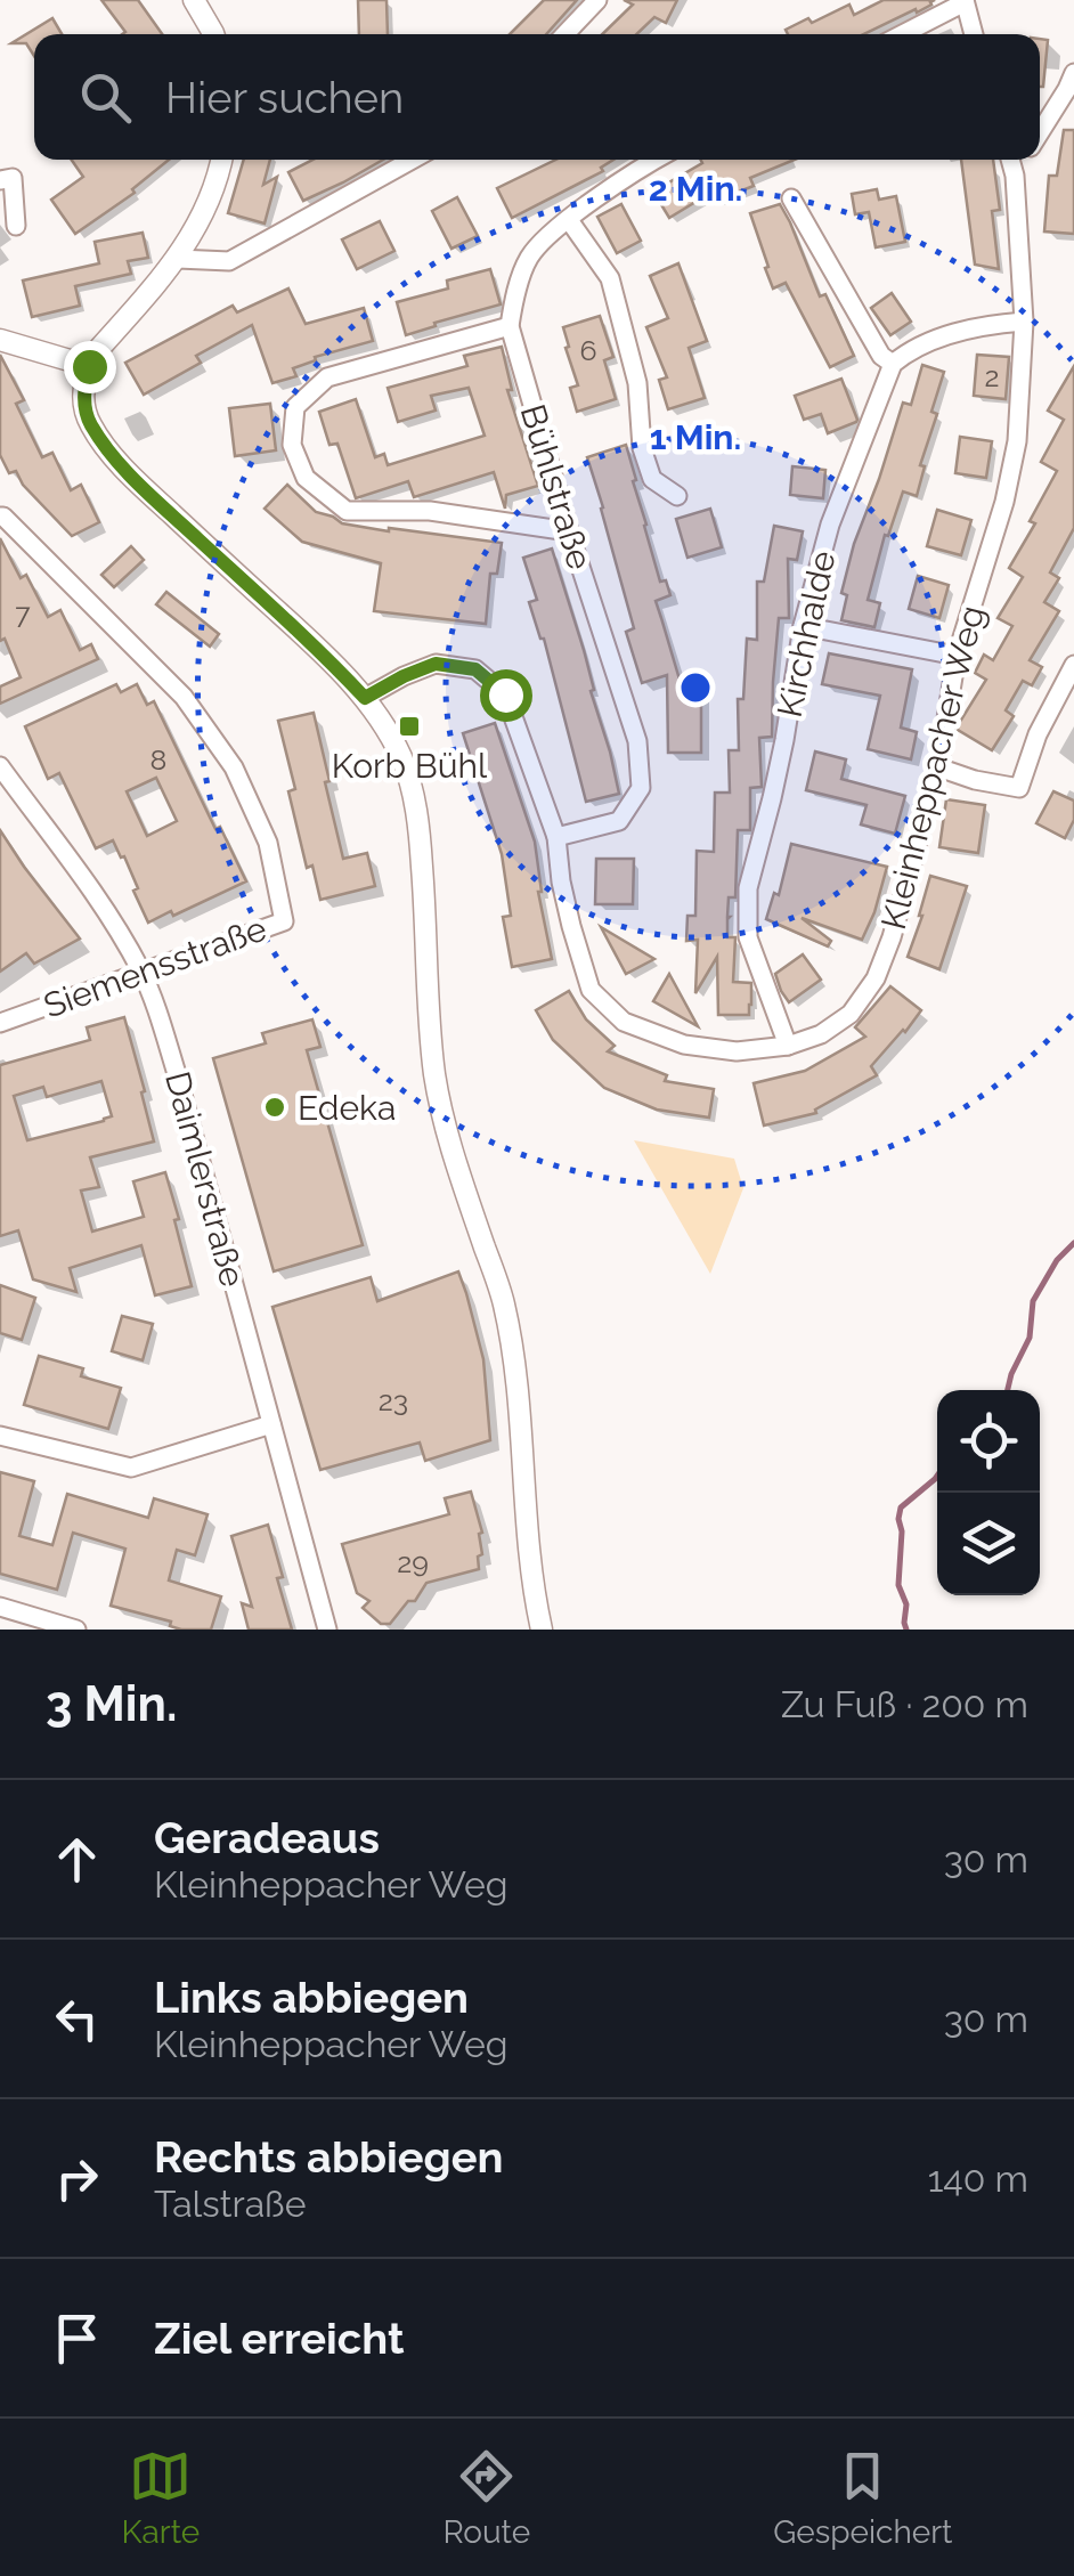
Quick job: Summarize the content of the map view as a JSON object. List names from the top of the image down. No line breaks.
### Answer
{"streets":{"street":["Bühlstraße","Kirchhalde","Kleinheppacher Weg","Siemensstraße","Daimlerstraße"]},"crossings":[["Bühlstraße","Kleinheppacher Weg"],["Kirchhalde","Kleinheppacher Weg"],["Siemensstraße","Daimlerstraße"]],"places":{"transit":["Korb Bühl"],"other":["Edeka"]},"house_numbers":["6","2","7","8","23","29"],"page":{"search":"Hier suchen","heading":["3 Min.","Zu Fuß · 200 m"],"list":[["Geradeaus","Kleinheppacher Weg","30 m"],["Links abbiegen","Kleinheppacher Weg","30 m"],["Rechts abbiegen","Talstraße","140 m"],"Ziel erreicht"],"nav":["Karte","Route","Gespeichert"]},"rings":["2 Min.","1 Min."]}
